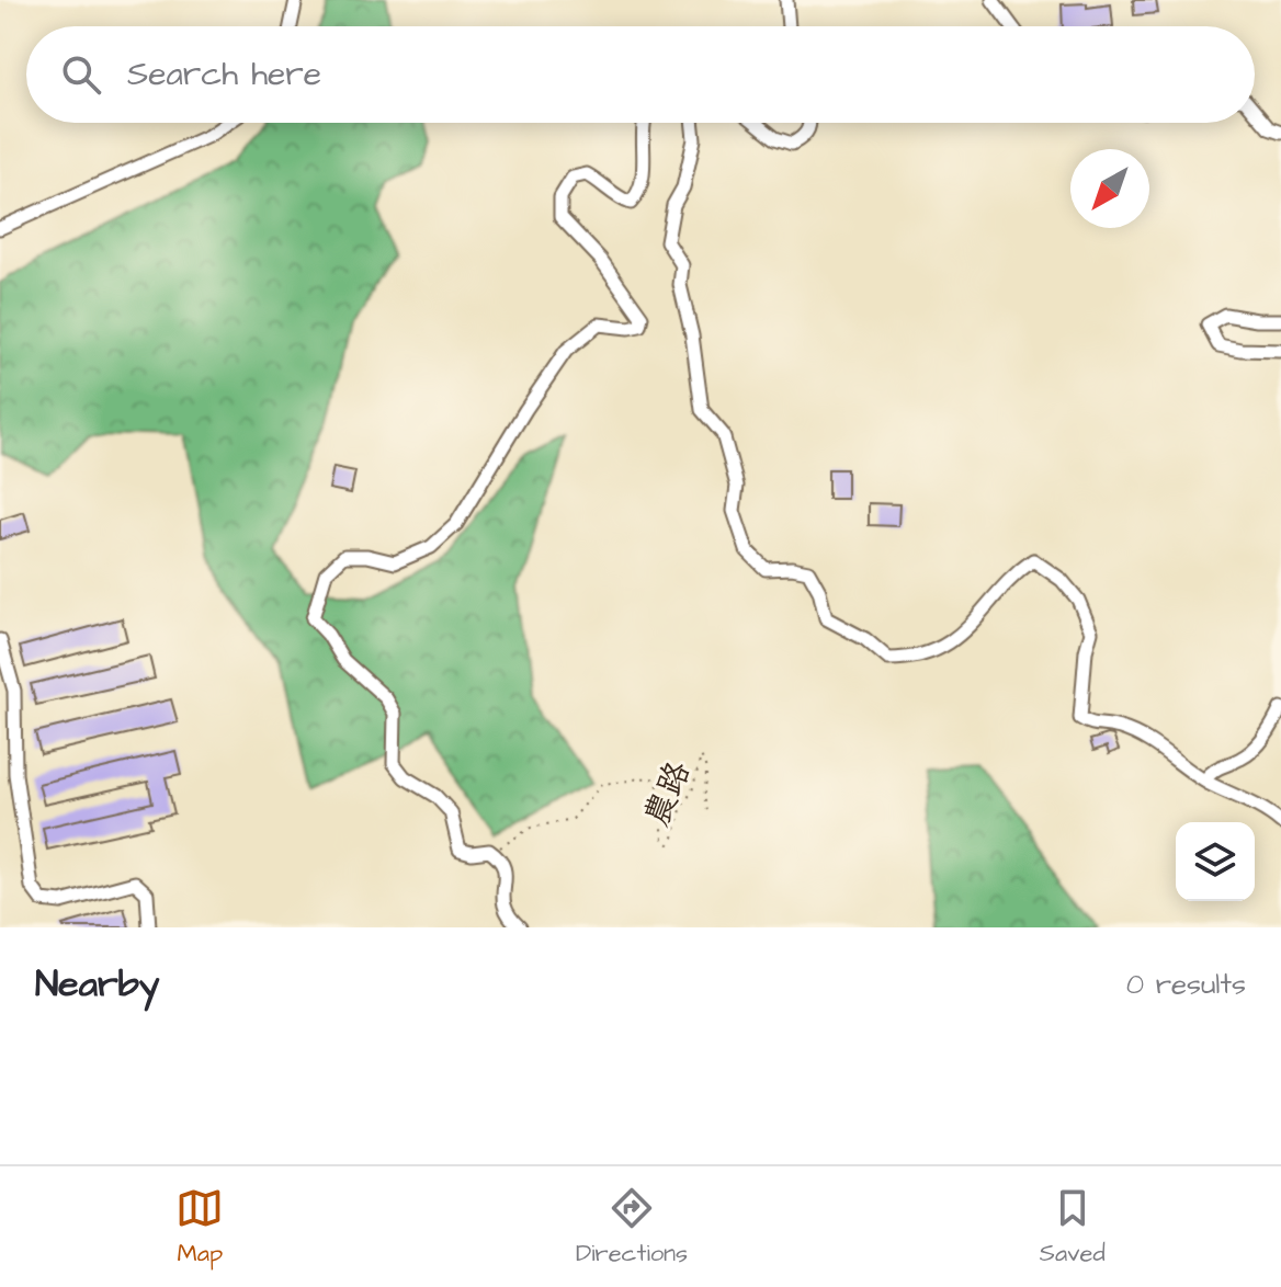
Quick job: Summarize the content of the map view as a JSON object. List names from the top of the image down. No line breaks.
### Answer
{"streets":{"path":["農路"]},"north":"bottom left","page":{"search":"Search here","heading":["Nearby","0 results"],"nav":["Map","Directions","Saved"]}}
